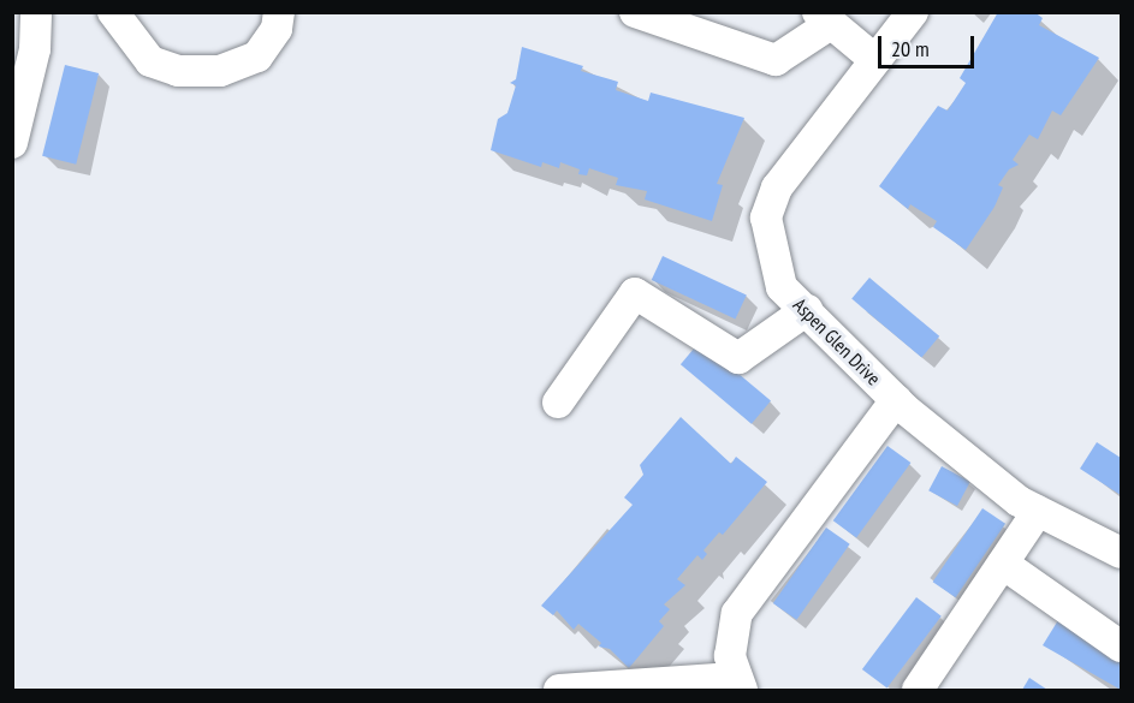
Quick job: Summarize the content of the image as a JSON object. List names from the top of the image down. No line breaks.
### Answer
{"streets":{"street":["Aspen Glen Drive"]},"scale_bar":"20 m"}
